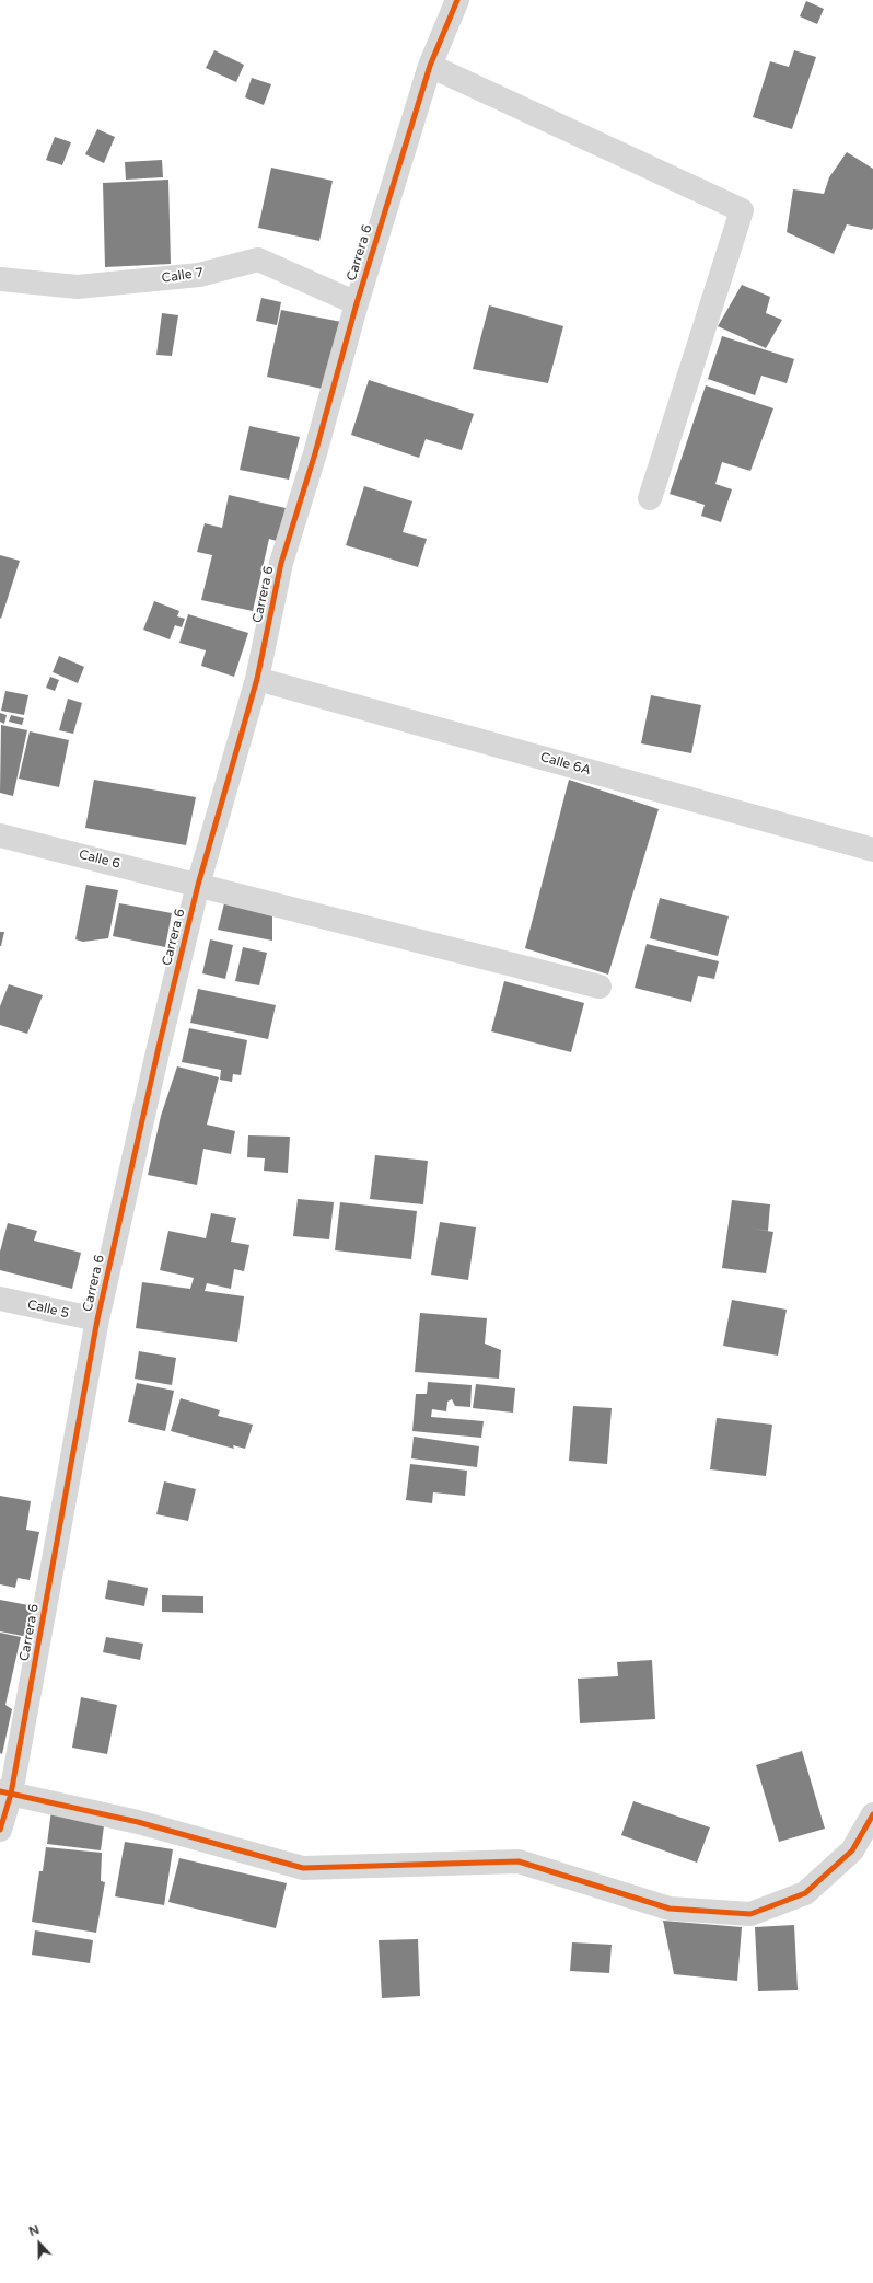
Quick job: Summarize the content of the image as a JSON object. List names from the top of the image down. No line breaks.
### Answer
{"streets":{"street":["Carrera 6","Calle 7","Calle 6A","Calle 6","Calle 5"]},"crossings":[["Carrera 6","Calle 7"],["Carrera 6","Calle 6A"],["Carrera 6","Calle 6"],["Carrera 6","Calle 5"]],"north":"top"}
